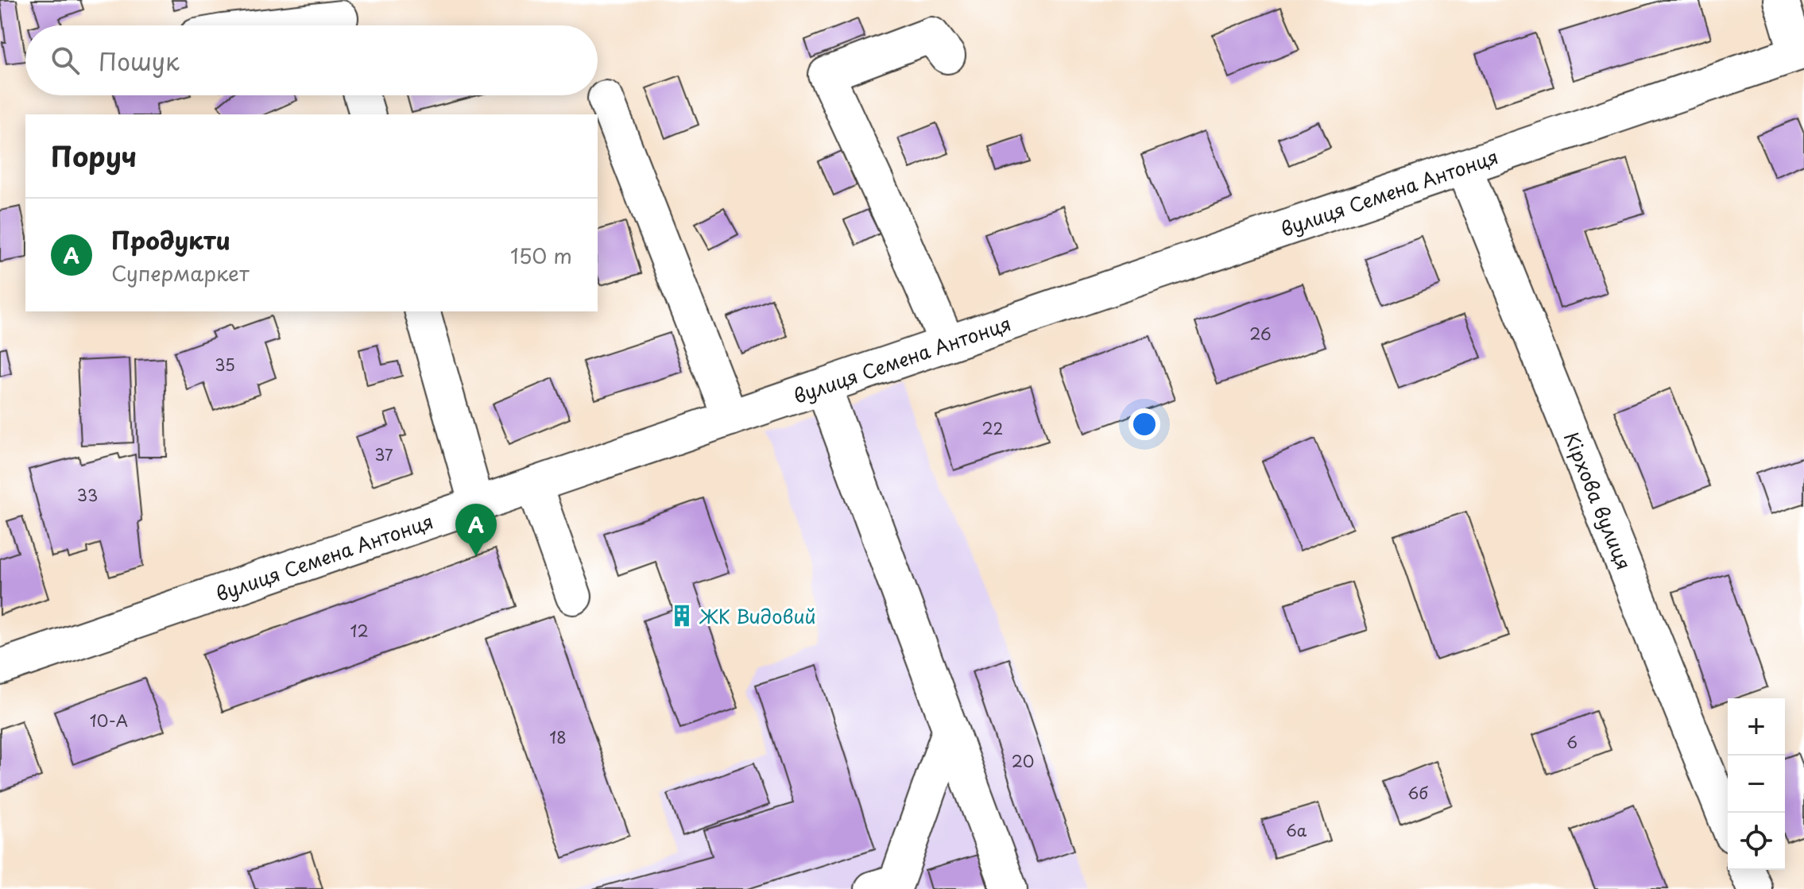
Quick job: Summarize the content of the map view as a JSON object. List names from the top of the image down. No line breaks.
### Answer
{"streets":{"street":["вулиця Семена Антонця","Кірхова вулиця"]},"crossings":[["вулиця Семена Антонця","Кірхова вулиця"]],"places":{"building":["ЖК Видовий"]},"house_numbers":["26","35","22","37","33","12","10-А","18","6","20","6б","6а"],"page":{"search":"Пошук","heading":"Поруч","list":[{"mark":"A","name":"Продукти","note":"Супермаркет","value":"150 m"}],"pins":"A","map_buttons":["+","−"]}}
